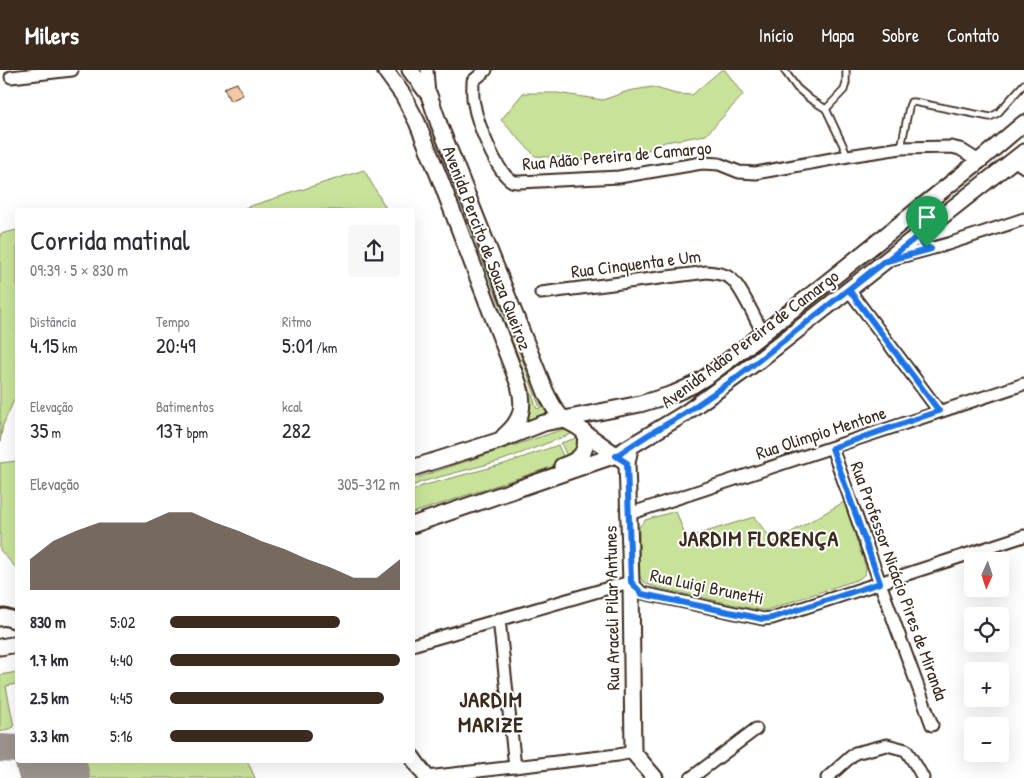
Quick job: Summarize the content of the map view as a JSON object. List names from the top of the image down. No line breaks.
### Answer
{"streets":{"main road":["Avenida Percito de Souza Queiroz","Avenida Adão Pereira de Camargo","Rua Araceli Pilar Antunes"],"street":["Rua Adão Pereira de Camargo","Rua Cinquenta e Um","Rua Olimpio Mentone","Rua Professor Nicácio Pires de Miranda","Rua Luigi Brunetti"]},"crossings":[["Rua Adão Pereira de Camargo","Avenida Adão Pereira de Camargo"],["Avenida Percito de Souza Queiroz","Avenida Adão Pereira de Camargo"],["Rua Cinquenta e Um","Avenida Adão Pereira de Camargo"],["Avenida Adão Pereira de Camargo","Rua Araceli Pilar Antunes"],["Rua Olimpio Mentone","Rua Professor Nicácio Pires de Miranda"],["Rua Olimpio Mentone","Rua Araceli Pilar Antunes"],["Rua Professor Nicácio Pires de Miranda","Rua Luigi Brunetti"],["Rua Luigi Brunetti","Rua Araceli Pilar Antunes"]],"districts":["JARDIM FLORENÇA","JARDIM MARIZE"],"north":"bottom","page":{"header":"Milers","nav":["Início","Mapa","Sobre","Contato"],"heading":["Corrida matinal","09:39 · 5 × 830 m"],"stats":[["Distância","4.15 km"],["Tempo","20:49"],["Ritmo","5:01 /km"],["Elevação","35 m"],["Batimentos","137 bpm"],["kcal","282"]],"chart":["Elevação","305–312 m"],"map_buttons":["+","−"],"list":[{"name":"830 m","note":"5:02"},{"name":"1.7 km","note":"4:40"},{"name":"2.5 km","note":"4:45"},{"name":"3.3 km","note":"5:16"}]}}
